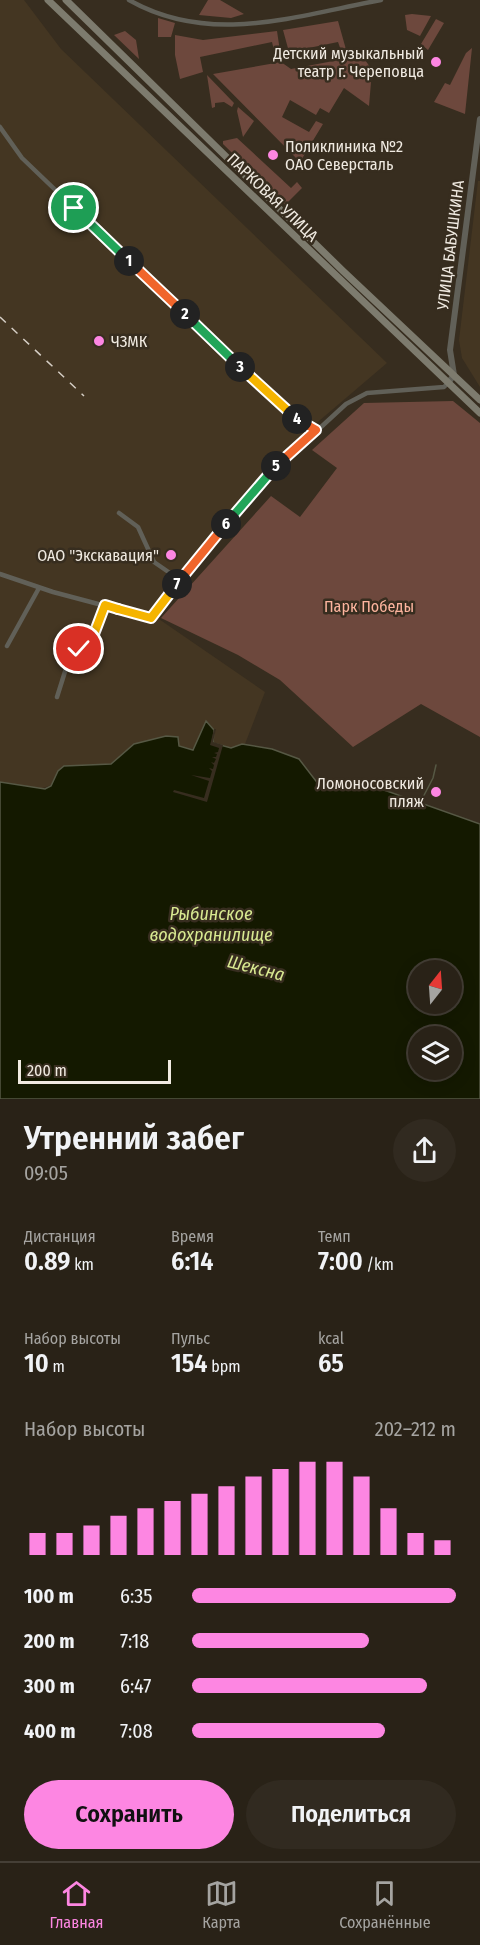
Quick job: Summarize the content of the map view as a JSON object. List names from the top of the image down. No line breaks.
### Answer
{"streets":{"main road":["ПАРКОВАЯ УЛИЦА"],"street":["УЛИЦА БАБУШКИНА"]},"crossings":[["ПАРКОВАЯ УЛИЦА","УЛИЦА БАБУШКИНА"]],"water":["Рыбинское водохранилище","Шексна"],"parks":["Парк Победы"],"places":["Детский музыкальный театр г. Череповца","Поликлиника №2 ОАО Северсталь","ЧЗМК","ОАО \"Экскавация\"","Ломоносовский пляж"],"scale_bar":"200 m","north":"top","page":{"pins":["1","2","3","4","5","6","7"],"scale":"200 m","heading":["Утренний забег","09:05"],"stats":[["Дистанция","0.89 km"],["Время","6:14"],["Темп","7:00 /km"],["Набор высоты","10 m"],["Пульс","154 bpm"],["kcal","65"]],"chart":["Набор высоты","202–212 m"],"list":[{"name":"100 m","note":"6:35"},{"name":"200 m","note":"7:18"},{"name":"300 m","note":"6:47"},{"name":"400 m","note":"7:08"}],"buttons":["Сохранить","Поделиться"],"tabs":["Главная","Карта","Сохранённые"]}}
